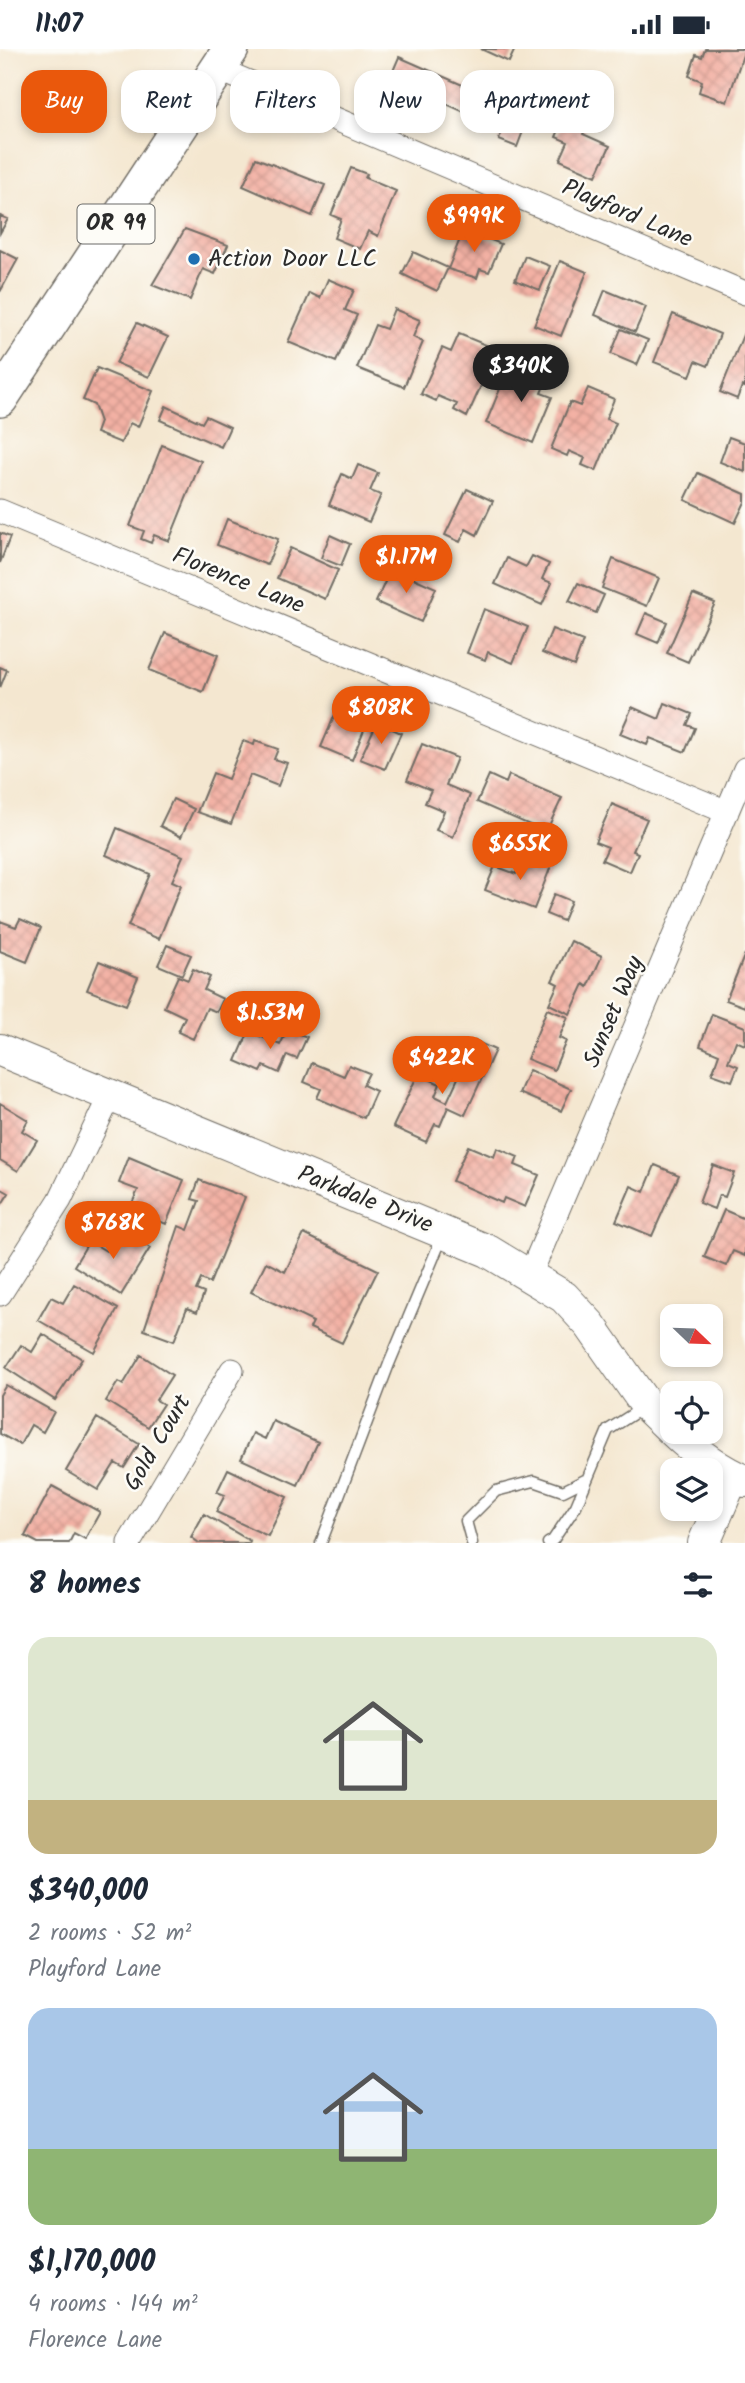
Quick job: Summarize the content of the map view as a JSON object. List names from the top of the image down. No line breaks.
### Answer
{"streets":{"main road":["OR 99","Parkdale Drive"],"street":["Playford Lane","Florence Lane","Sunset Way","Gold Court"]},"crossings":[["Playford Lane","OR 99"],["Florence Lane","Sunset Way"],["Sunset Way","Parkdale Drive"]],"places":["Action Door LLC"],"north":"bottom right","page":{"status":"11:07","chip":["Buy","Rent","Filters","New","Apartment"],"price":["$999K","$340K","$1.17M","$808K","$655K","$1.53M","$422K","$768K"],"heading":"8 homes","list":[{"name":"$340,000","note":"2 rooms · 52 m² · Playford Lane"},{"name":"$1,170,000","note":"4 rooms · 144 m² · Florence Lane"}]}}
